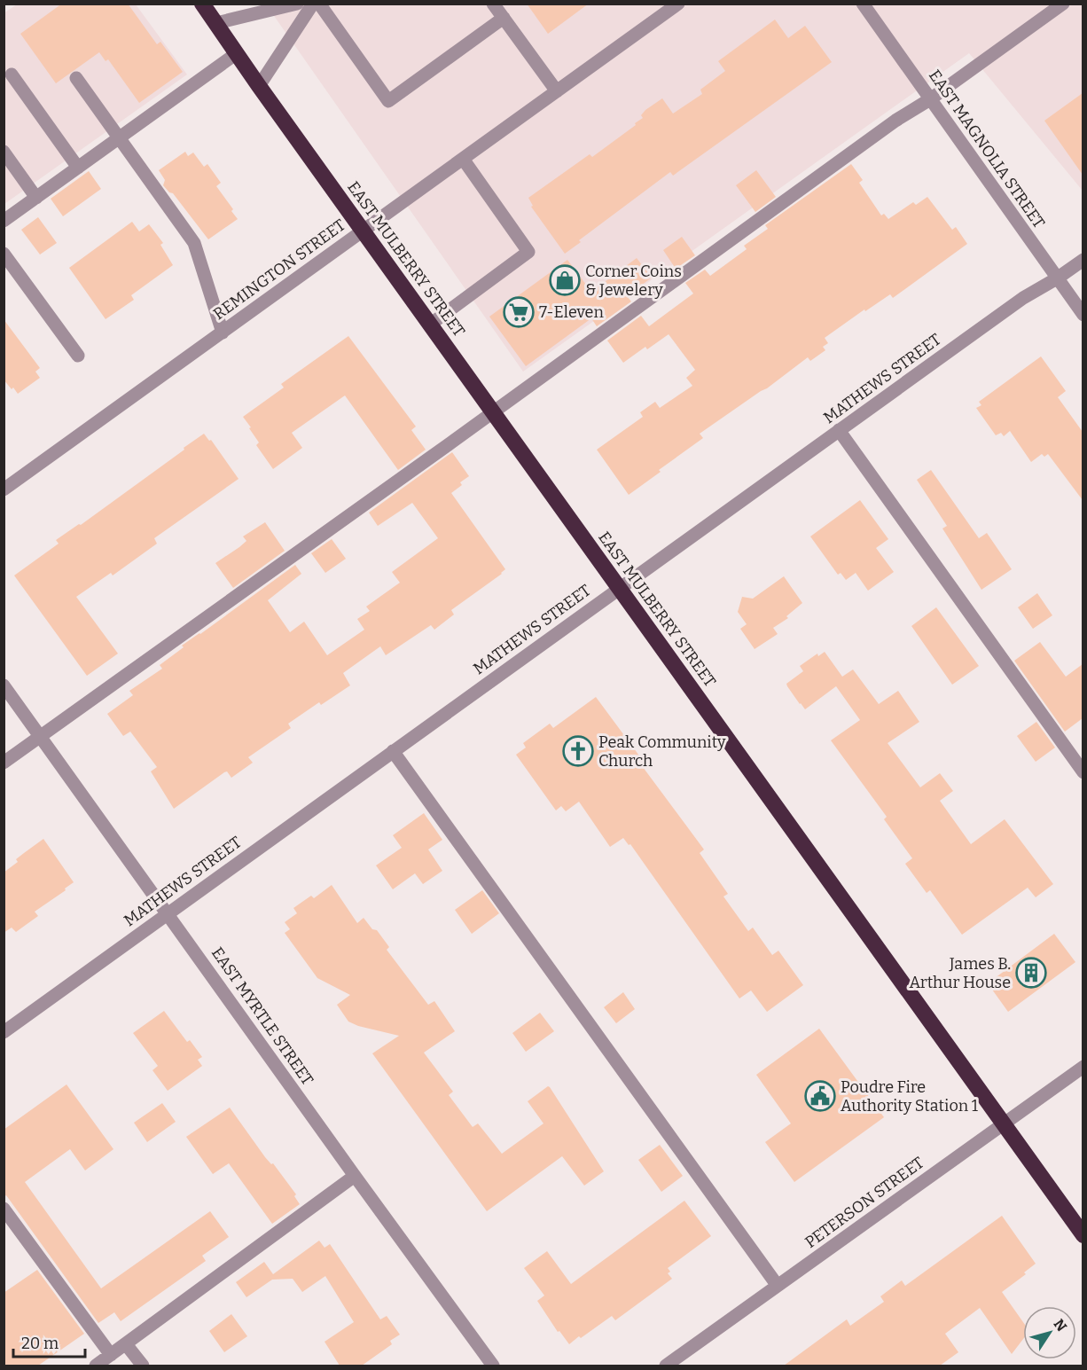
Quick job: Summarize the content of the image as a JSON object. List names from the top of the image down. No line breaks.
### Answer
{"streets":{"highway":["EAST MULBERRY STREET"],"street":["EAST MAGNOLIA STREET","REMINGTON STREET","MATHEWS STREET","EAST MYRTLE STREET","PETERSON STREET"]},"crossings":[["EAST MAGNOLIA STREET","MATHEWS STREET"],["EAST MULBERRY STREET","REMINGTON STREET"],["EAST MULBERRY STREET","MATHEWS STREET"],["EAST MULBERRY STREET","PETERSON STREET"],["MATHEWS STREET","EAST MYRTLE STREET"]],"places":{"shop":["Corner Coins & Jewelery"],"supermarket":["7-Eleven"],"church":["Peak Community Church"],"building":["James B. Arthur House"],"public building":["Poudre Fire Authority Station 1"]},"scale_bar":"20 m","north":"top right"}
